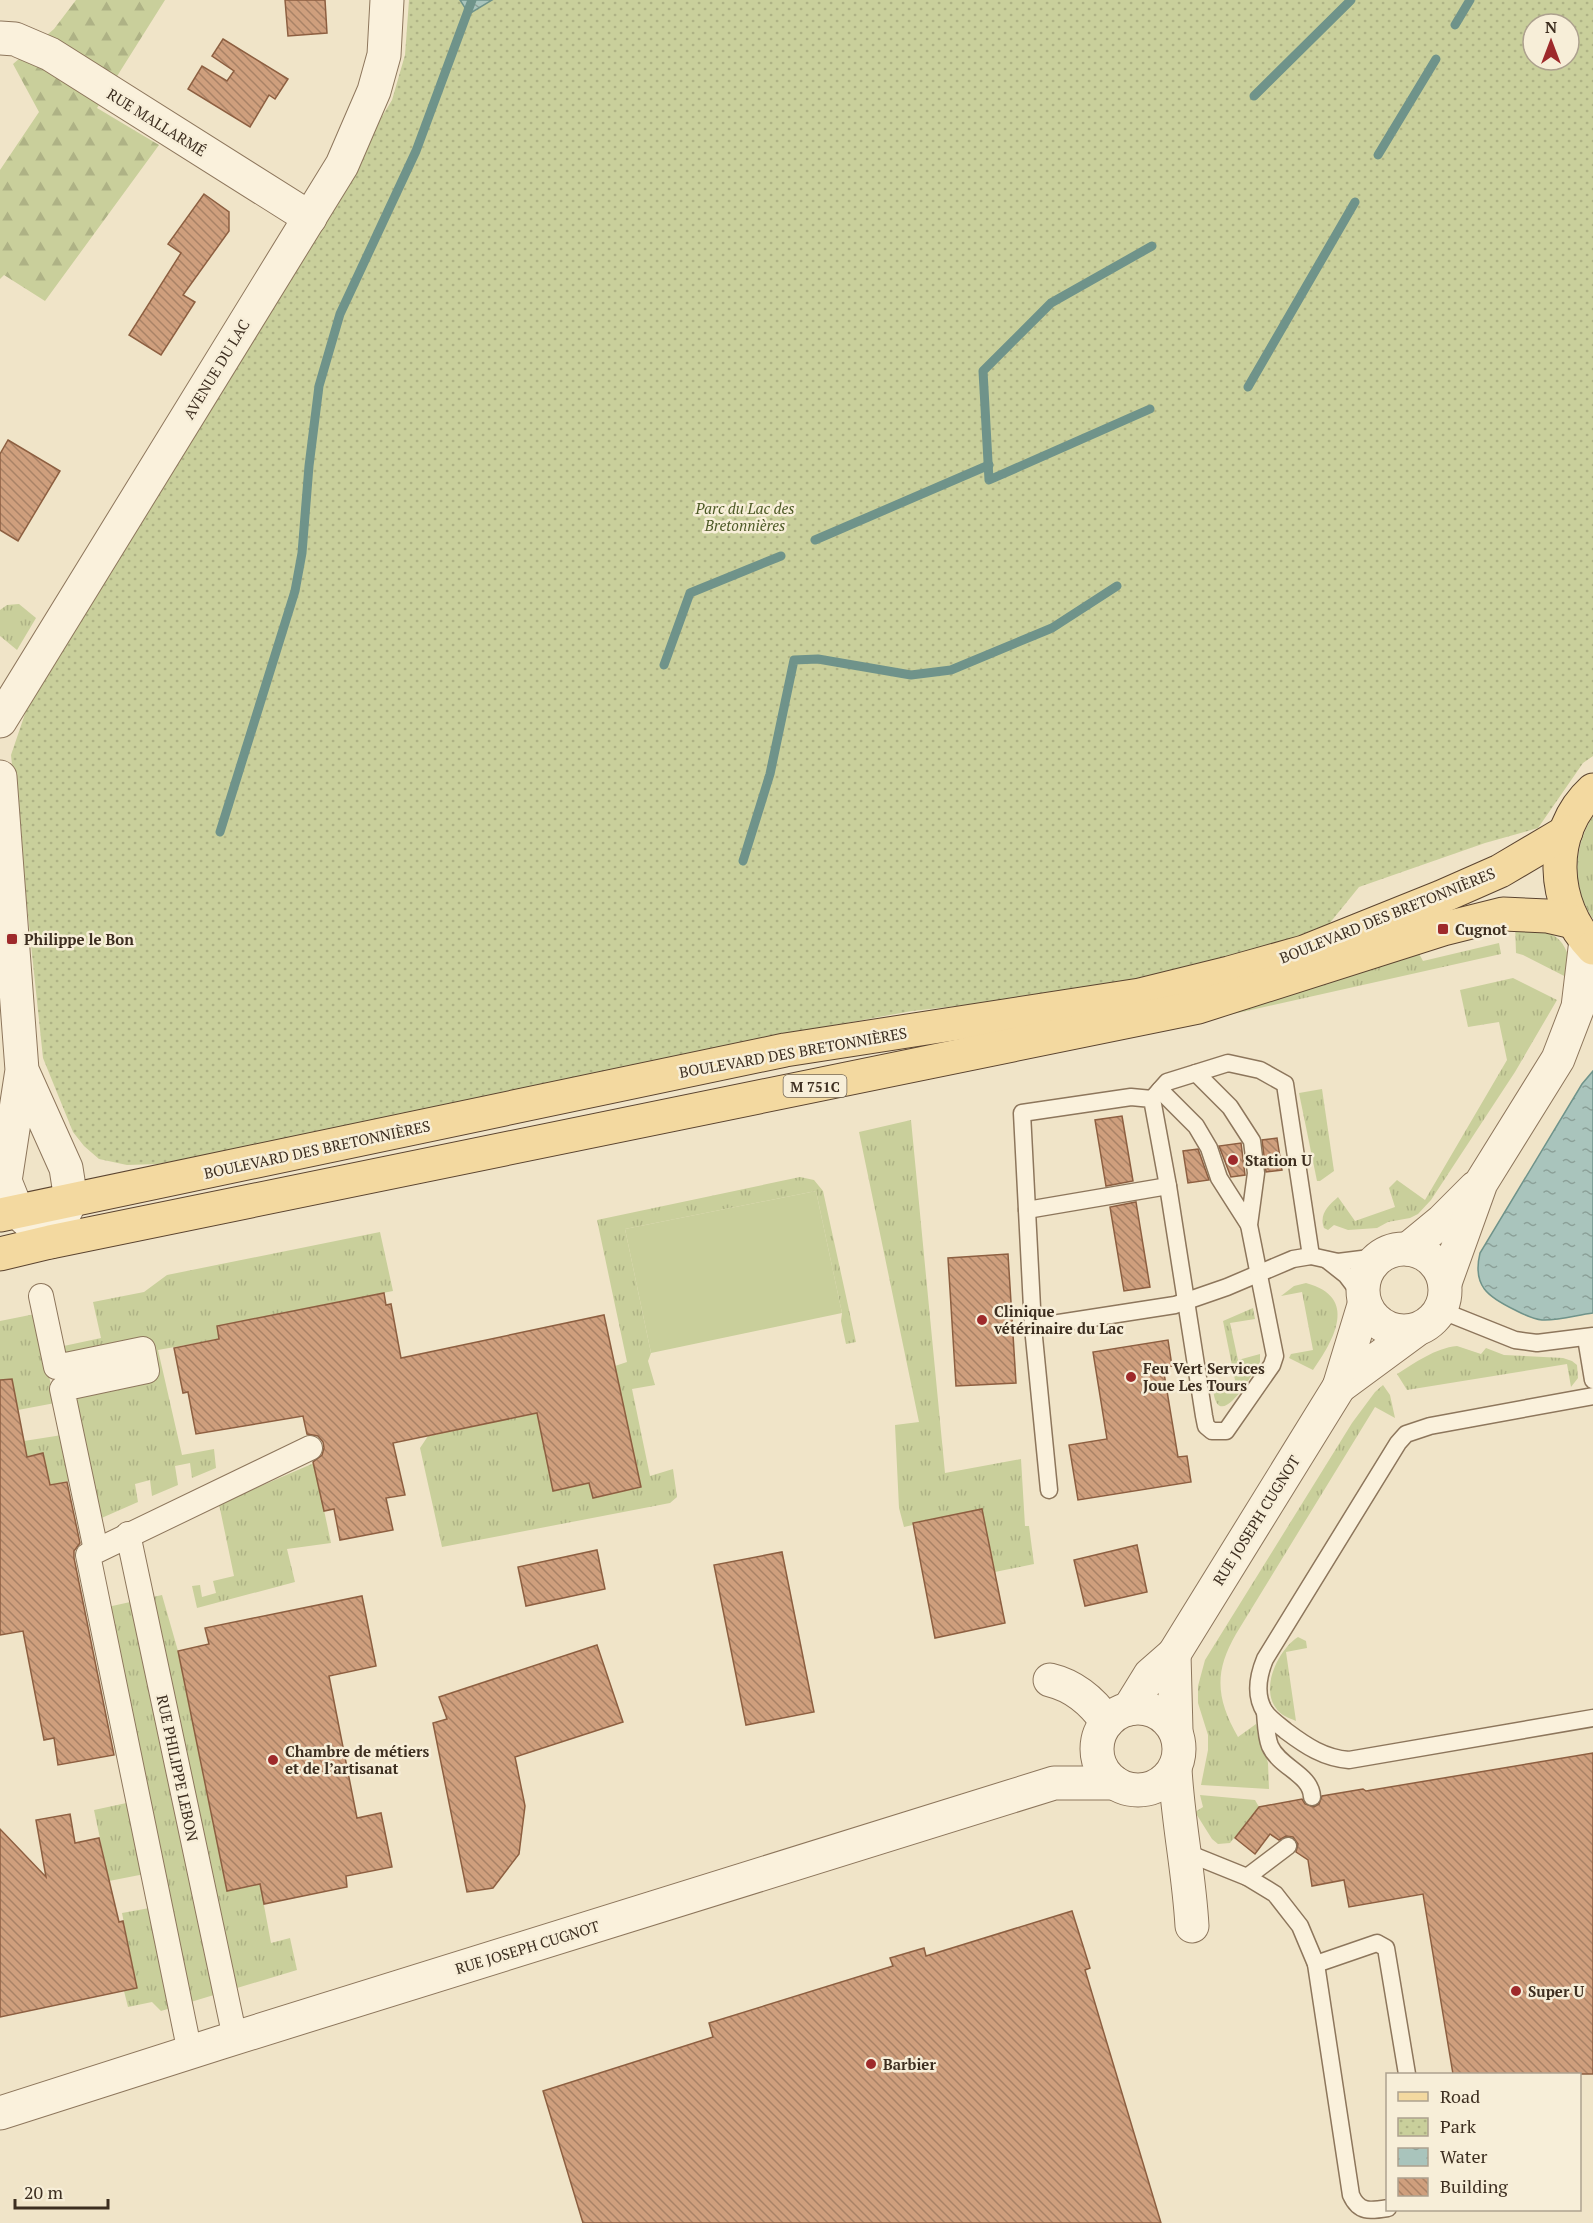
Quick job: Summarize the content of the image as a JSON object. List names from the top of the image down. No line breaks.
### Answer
{"streets":{"main road":["BOULEVARD DES BRETONNIÈRES","M 751C"],"street":["RUE MALLARMÉ","AVENUE DU LAC","RUE JOSEPH CUGNOT","RUE PHILIPPE LEBON"]},"crossings":[["RUE MALLARMÉ","AVENUE DU LAC"],["RUE JOSEPH CUGNOT","RUE PHILIPPE LEBON"]],"parks":["Parc du Lac des Bretonnières"],"places":{"transit":["Cugnot","Philippe le Bon"],"other":["Station U","Clinique vétérinaire du Lac","Feu Vert Services Joue Les Tours","Chambre de métiers et de l’artisanat","Super U","Barbier"]},"legend":["Road","Park","Water","Building"],"scale_bar":"20 m","north":"top"}
